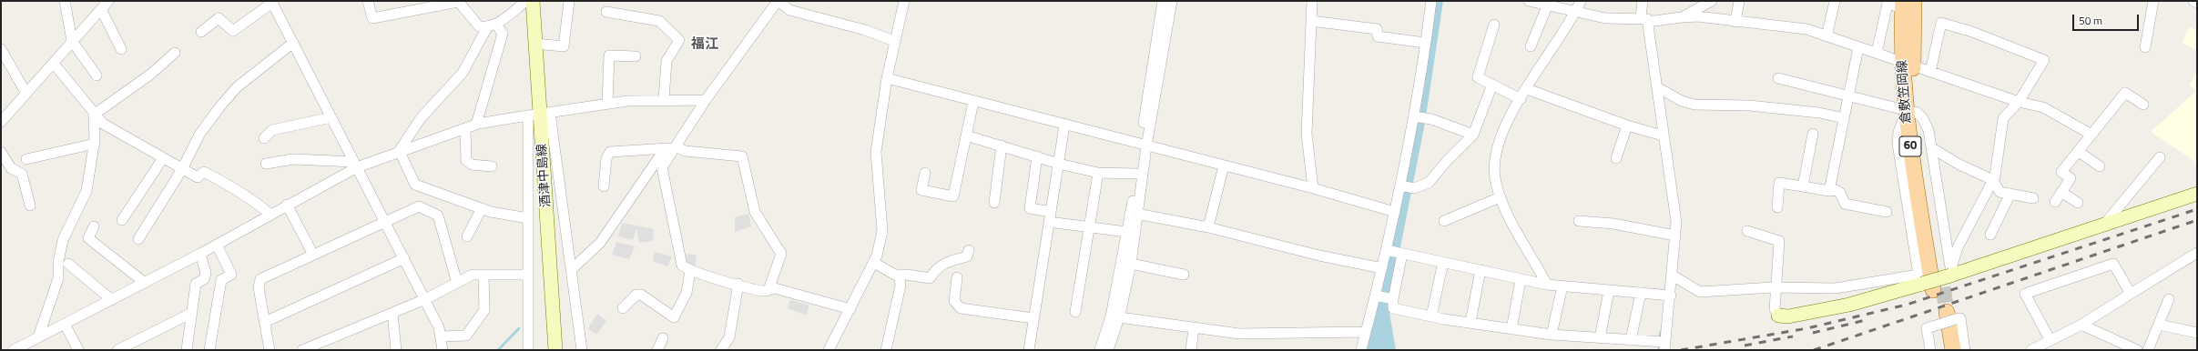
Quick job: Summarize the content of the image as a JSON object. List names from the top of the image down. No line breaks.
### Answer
{"streets":{"main road":["倉敷笠岡線","60"],"street":["酒津中島線"]},"districts":["福江"],"scale_bar":"50 m"}
